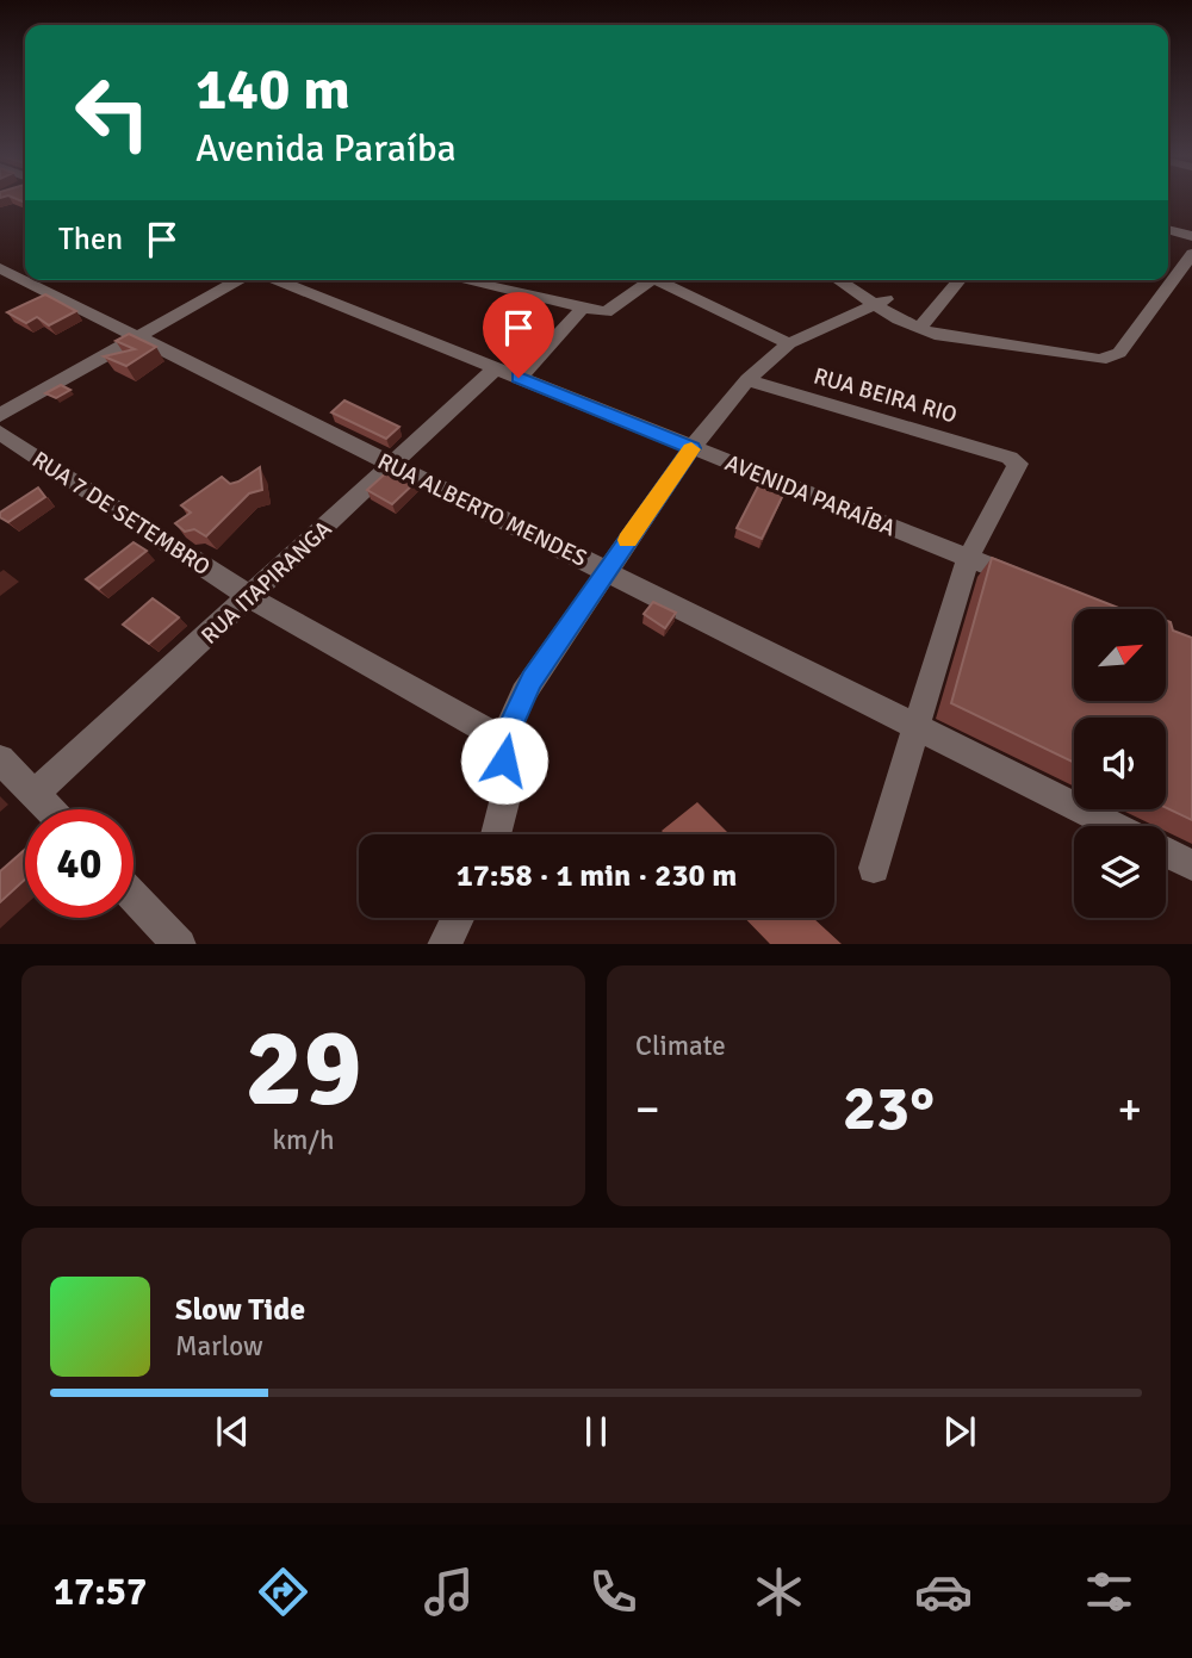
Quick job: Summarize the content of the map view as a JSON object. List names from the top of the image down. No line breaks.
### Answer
{"streets":{"street":["RUA BEIRA RIO","AVENIDA PARAÍBA","RUA ALBERTO MENDES","RUA 7 DE SETEMBRO","RUA ITAPIRANGA"]},"crossings":[["RUA BEIRA RIO","AVENIDA PARAÍBA"],["AVENIDA PARAÍBA","RUA ITAPIRANGA"],["RUA ALBERTO MENDES","RUA ITAPIRANGA"],["RUA 7 DE SETEMBRO","RUA ITAPIRANGA"]],"north":"top right","page":{"turn":["140 m","Avenida Paraíba"],"then":"Then","limit":"40","trip":"17:58 · 1 min · 230 m","tile":[["29","km/h"],"Climate"],"heat":["−","23°","+"],"song":["Slow Tide","Marlow"],"tabs":"17:57"}}
